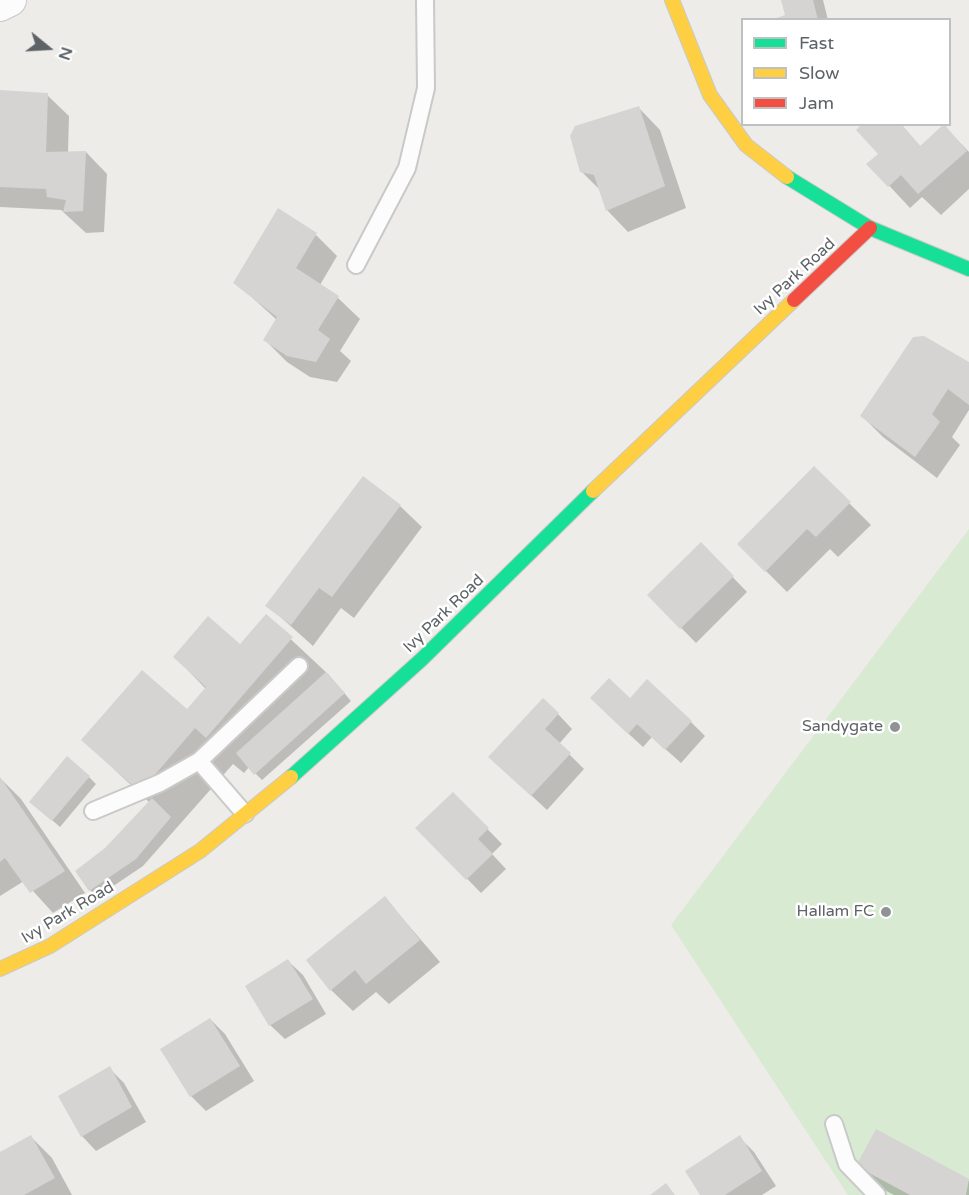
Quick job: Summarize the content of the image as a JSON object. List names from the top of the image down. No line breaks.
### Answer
{"streets":{"street":["Ivy Park Road"]},"places":["Sandygate","Hallam FC"],"legend":["Fast","Slow","Jam"],"north":"right"}
